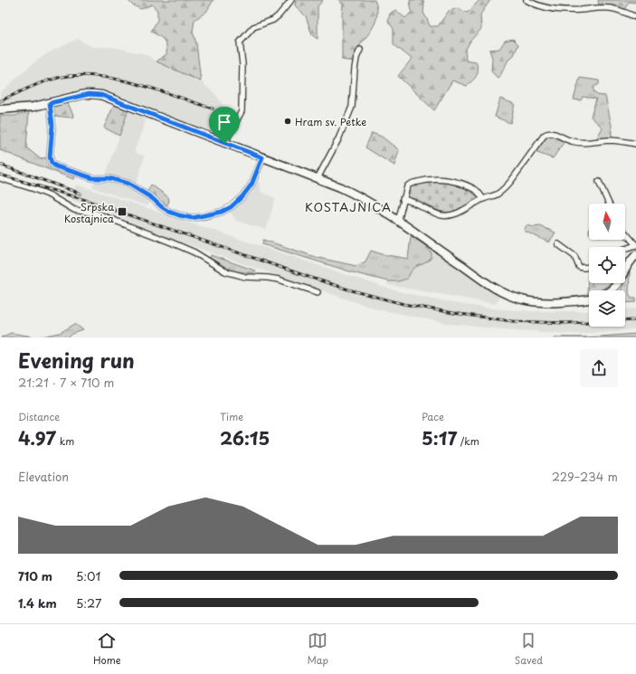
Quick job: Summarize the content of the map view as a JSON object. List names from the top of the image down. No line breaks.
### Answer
{"districts":["KOSTAJNICA"],"places":{"other":["Hram sv. Petke"],"transit":["Srpska Kostajnica"]},"north":"top","page":{"heading":["Evening run","21:21 · 7 × 710 m"],"stats":[["Distance","4.97 km"],["Time","26:15"],["Pace","5:17 /km"]],"chart":["Elevation","229–234 m"],"list":[{"name":"710 m","note":"5:01"},{"name":"1.4 km","note":"5:27"}],"tabs":["Home","Map","Saved"]}}
